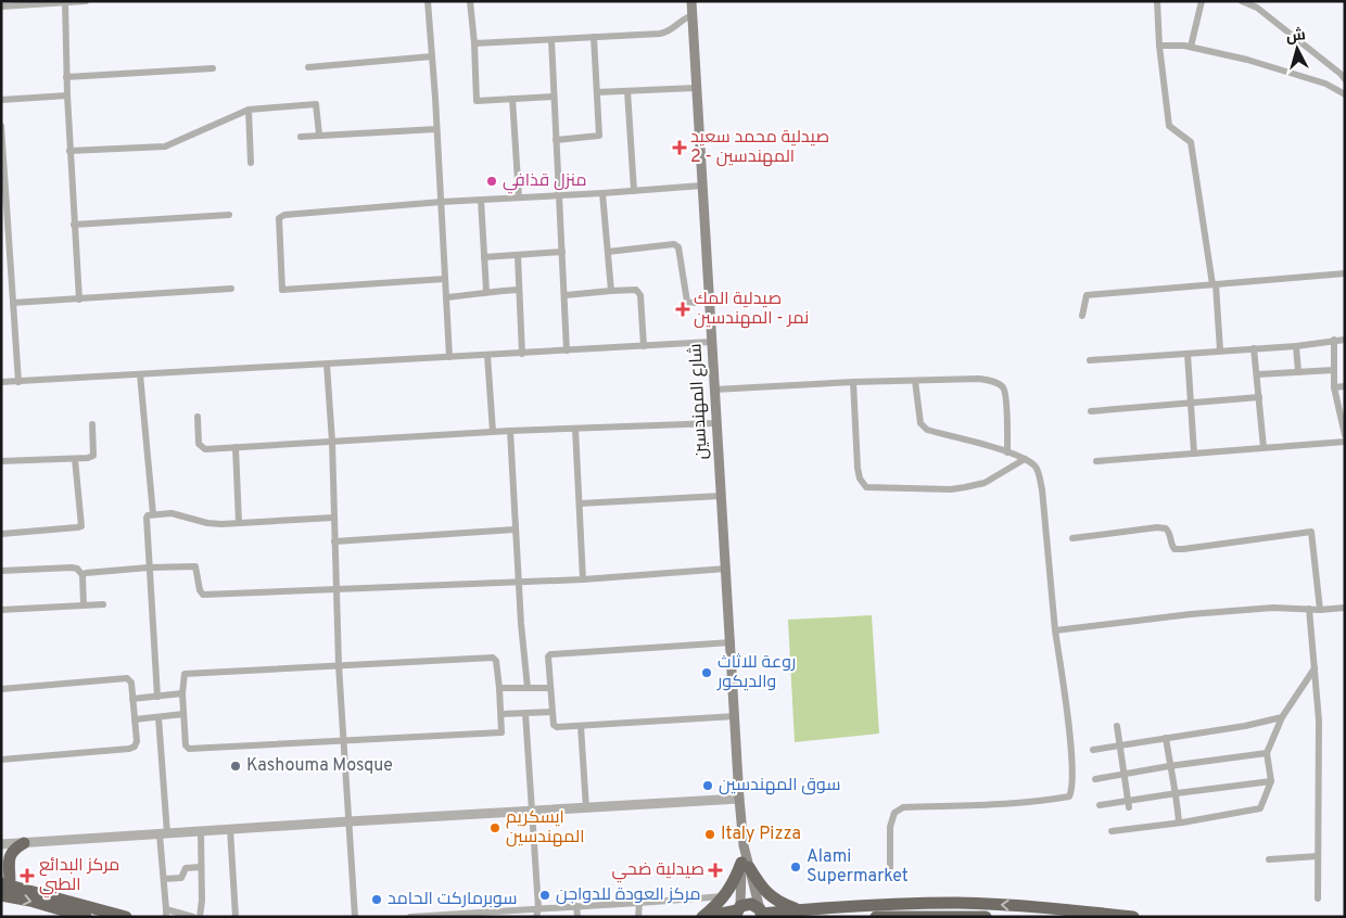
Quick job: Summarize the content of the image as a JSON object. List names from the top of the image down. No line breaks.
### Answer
{"streets":{"main road":["شارع المهندسين"]},"places":{"health":["صيدلية محمد سعيد 2 - المهندسين","صيدلية المك نمر - المهندسين","صيدلية ضحي","مركز البدائع الطبي"],"other":["منزل قذافي","روعة للاثاث والديكور","Kashouma Mosque","سوق المهندسين","ايسكريم المهندسين","Italy Pizza","Alami Supermarket","مركز العودة للدواجن","سوبرماركت الحامد"]},"north":"top"}
